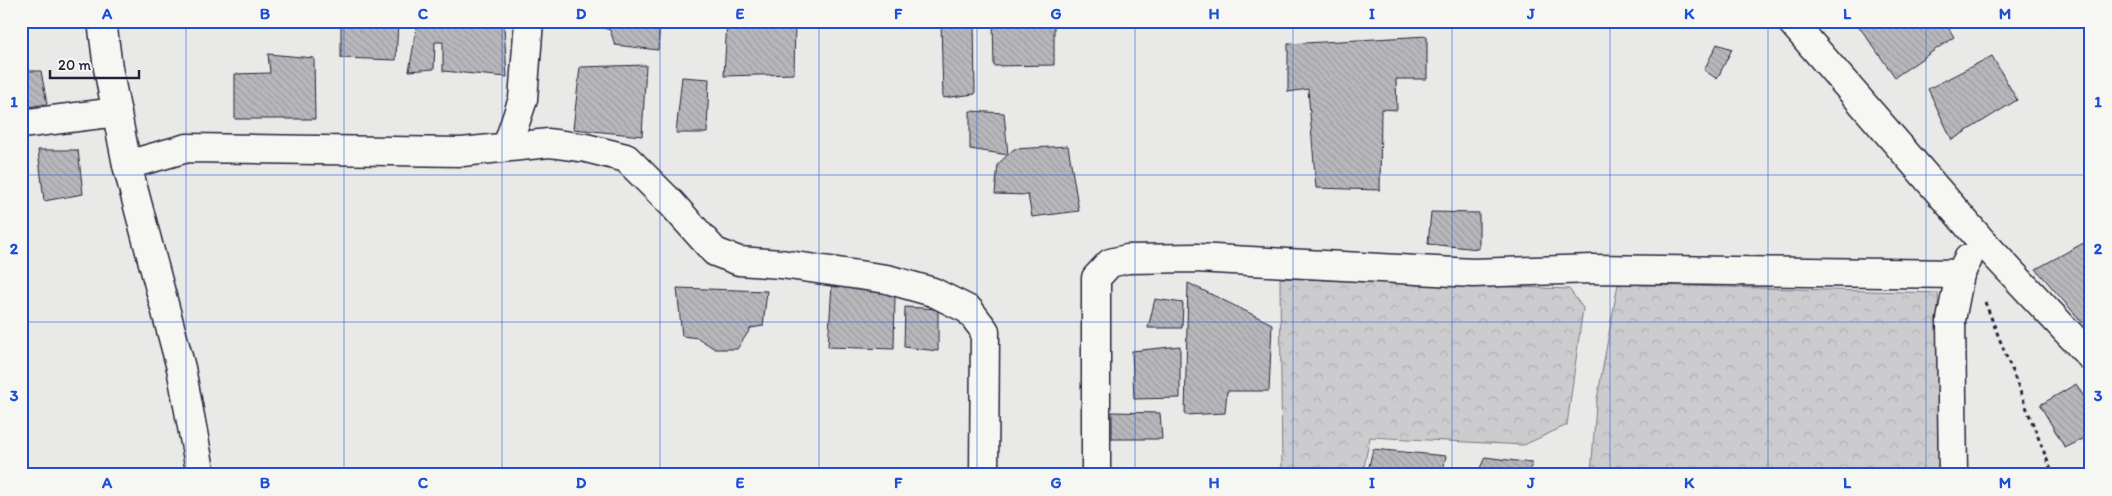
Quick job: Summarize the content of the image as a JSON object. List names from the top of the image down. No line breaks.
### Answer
{"scale_bar":"20 m","grid":{"columns":["A","B","C","D","E","F","G","H","I","J","K","L","M"],"rows":["1","2","3"]}}
